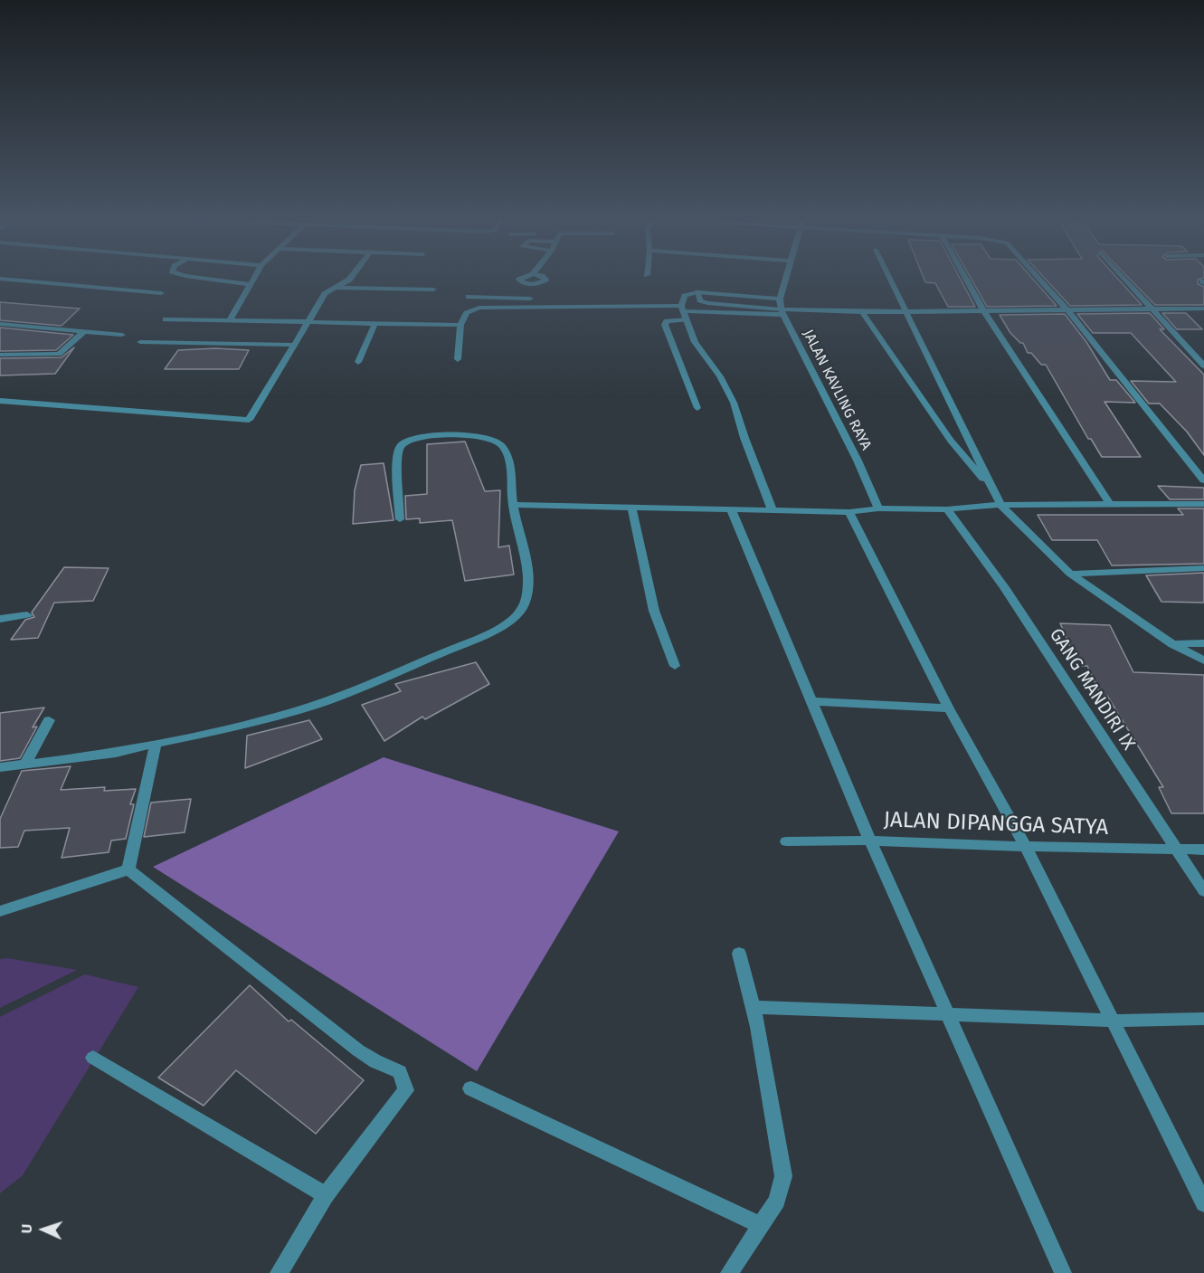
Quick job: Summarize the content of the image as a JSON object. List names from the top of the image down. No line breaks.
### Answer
{"streets":{"street":["JALAN KAVLING RAYA","GANG MANDIRI IX","JALAN DIPANGGA SATYA"]},"crossings":[["GANG MANDIRI IX","JALAN DIPANGGA SATYA"]],"north":"left"}
